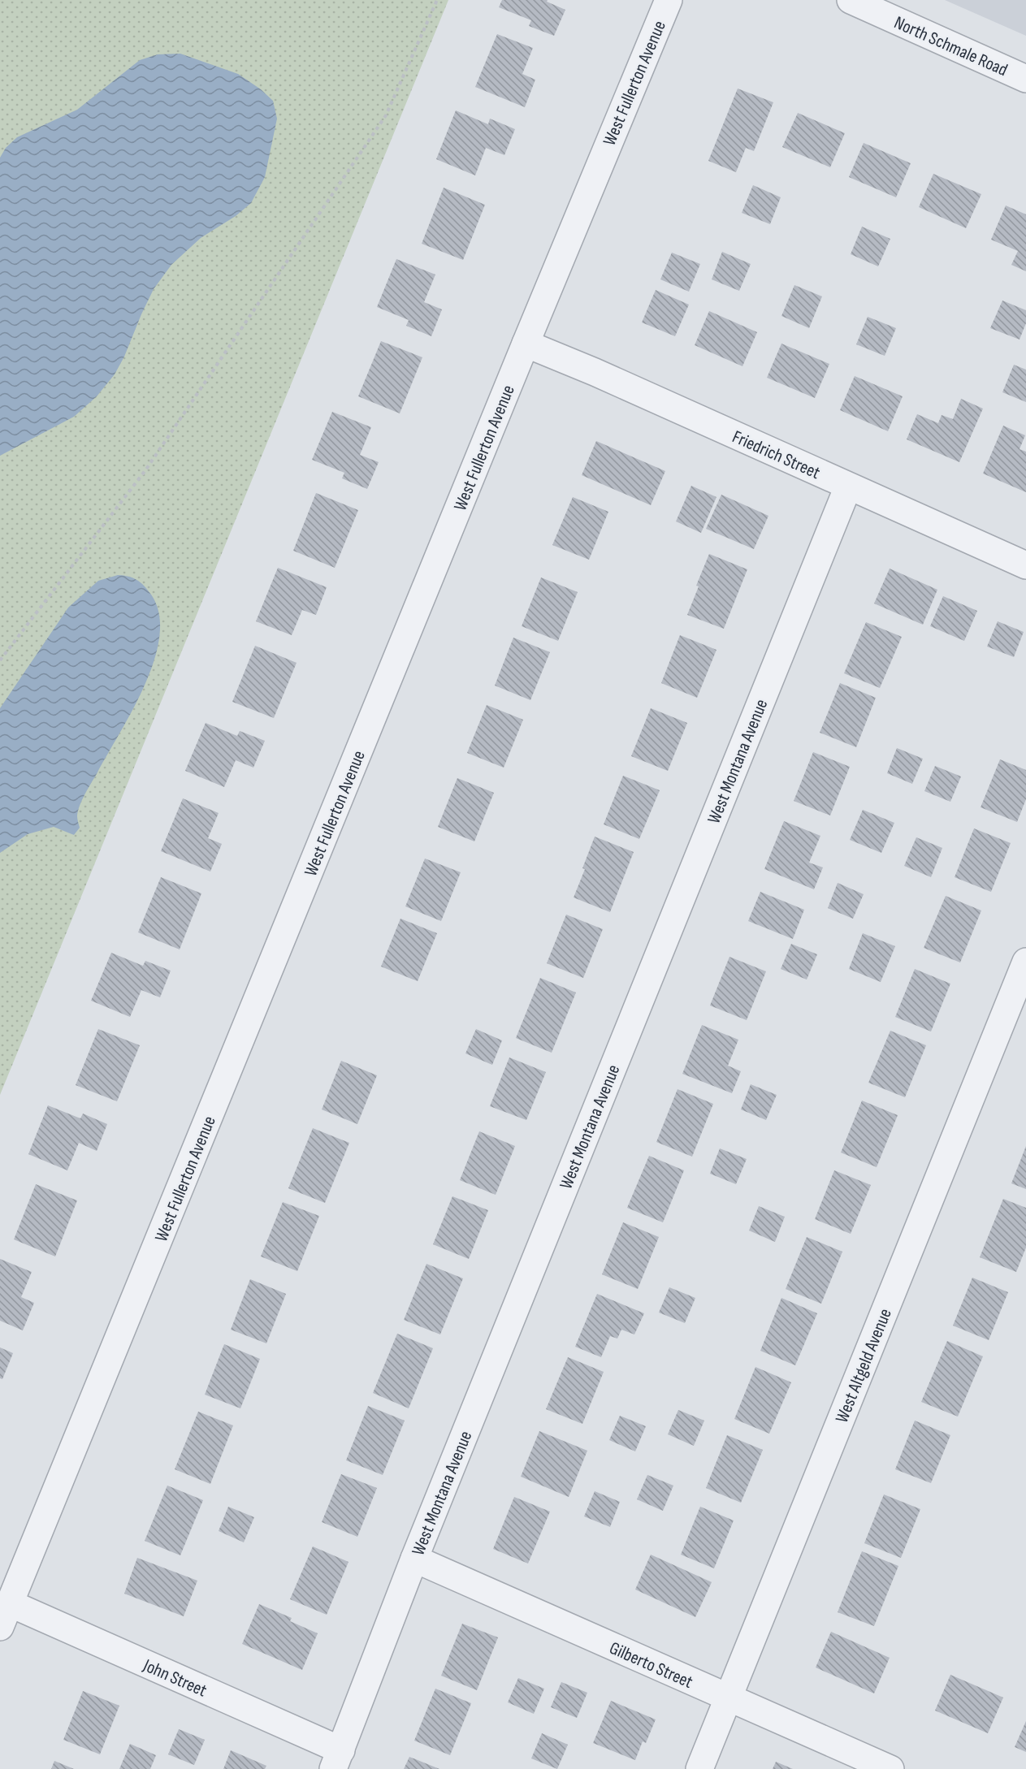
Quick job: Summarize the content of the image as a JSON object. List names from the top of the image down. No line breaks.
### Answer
{"streets":{"street":["North Schmale Road","West Fullerton Avenue","Friedrich Street","West Montana Avenue","West Altgeld Avenue","Gilberto Street","John Street"]},"crossings":[["West Fullerton Avenue","Friedrich Street"],["West Fullerton Avenue","John Street"],["Friedrich Street","West Montana Avenue"],["West Montana Avenue","Gilberto Street"],["West Montana Avenue","John Street"],["West Altgeld Avenue","Gilberto Street"]]}
